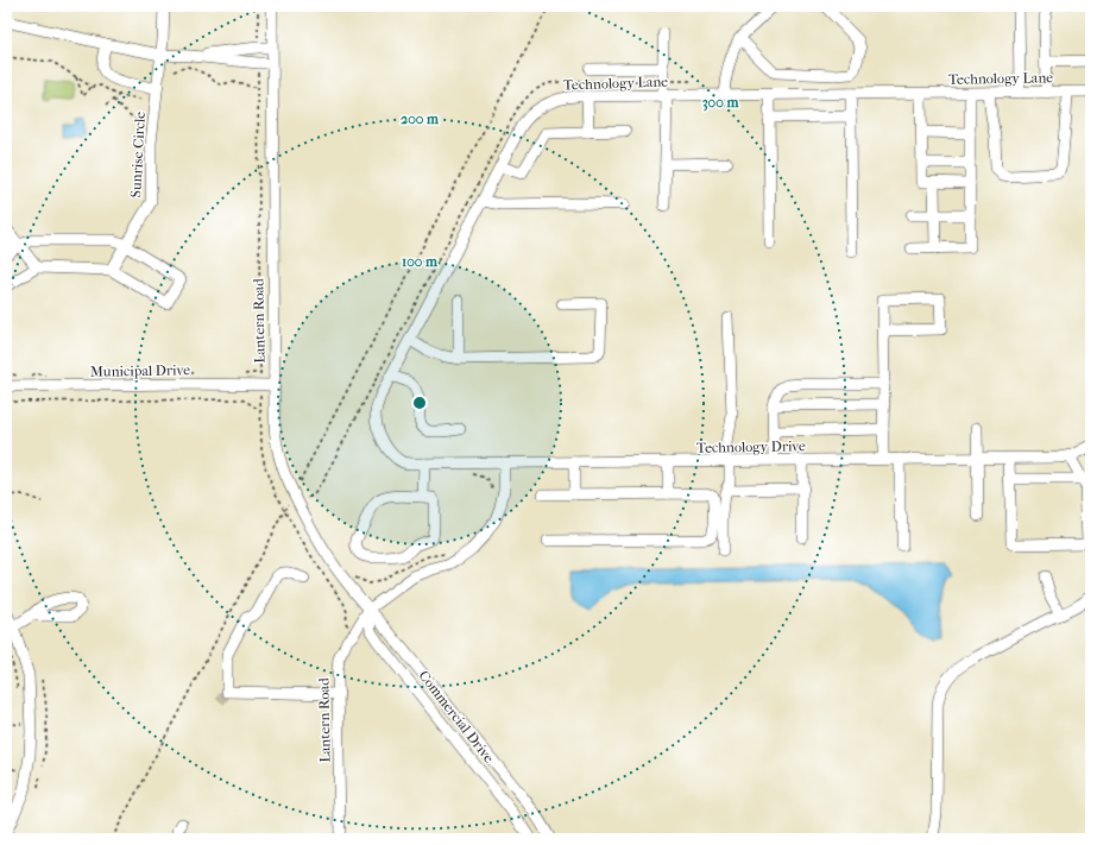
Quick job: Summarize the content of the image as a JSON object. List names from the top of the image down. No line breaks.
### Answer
{"streets":{"street":["Technology Lane","Sunrise Circle","Lantern Road","Municipal Drive","Technology Drive","Commercial Drive"]},"crossings":[["Technology Lane","Technology Drive"],["Lantern Road","Municipal Drive"],["Lantern Road","Commercial Drive"]],"rings":["300 m","200 m","100 m"]}
